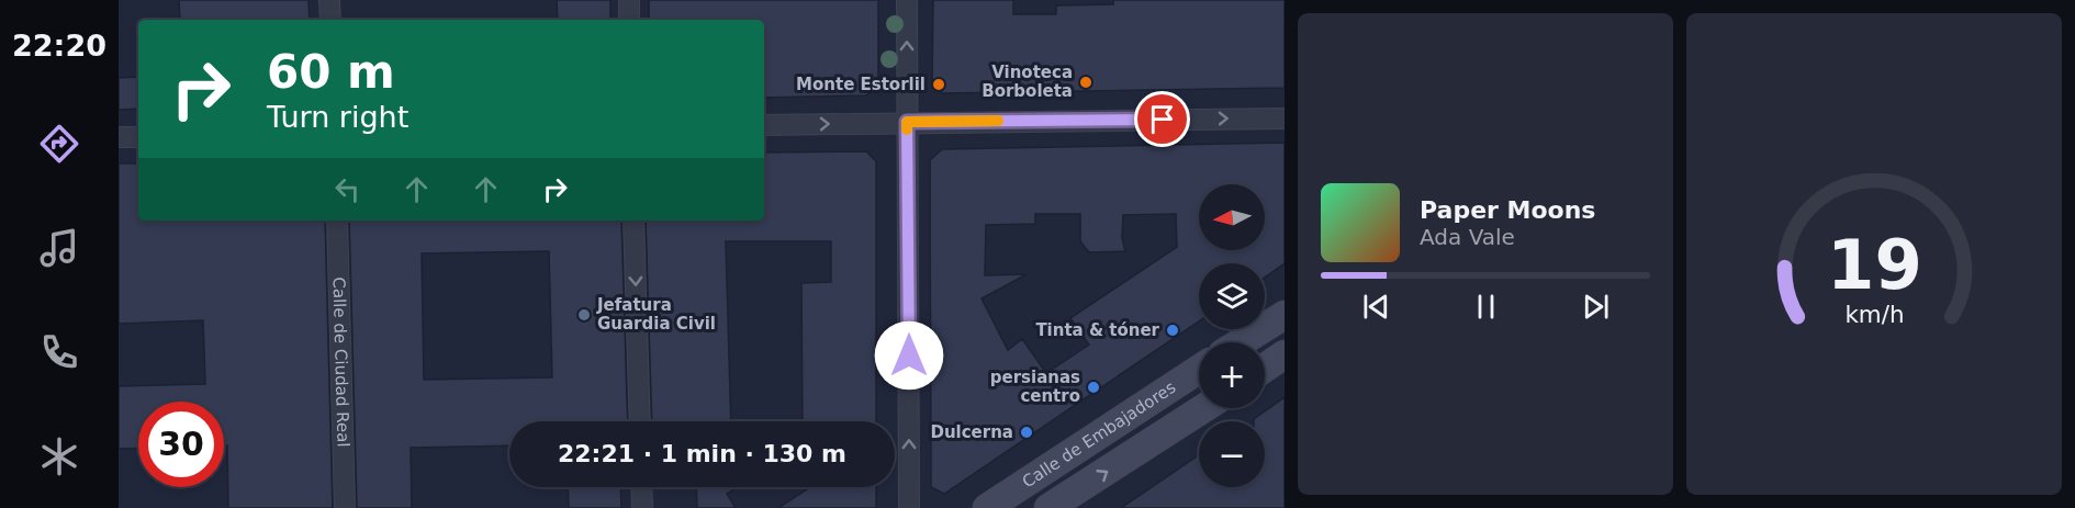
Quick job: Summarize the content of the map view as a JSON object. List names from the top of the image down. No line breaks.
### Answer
{"streets":{"main road":["Calle de Embajadores"],"street":["Calle de Ciudad Real"]},"places":["Vinoteca Borboleta","Monte Estorlil","Jefatura Guardia Civil","Tinta & tóner","persianas centro","Dulcerna"],"north":"left","page":{"tabs":"22:20","turn":["60 m","Turn right"],"song":["Paper Moons","Ada Vale"],"map_buttons":["+","−"],"limit":"30","trip":"22:21 · 1 min · 130 m","gauge":["19","km/h"]}}
